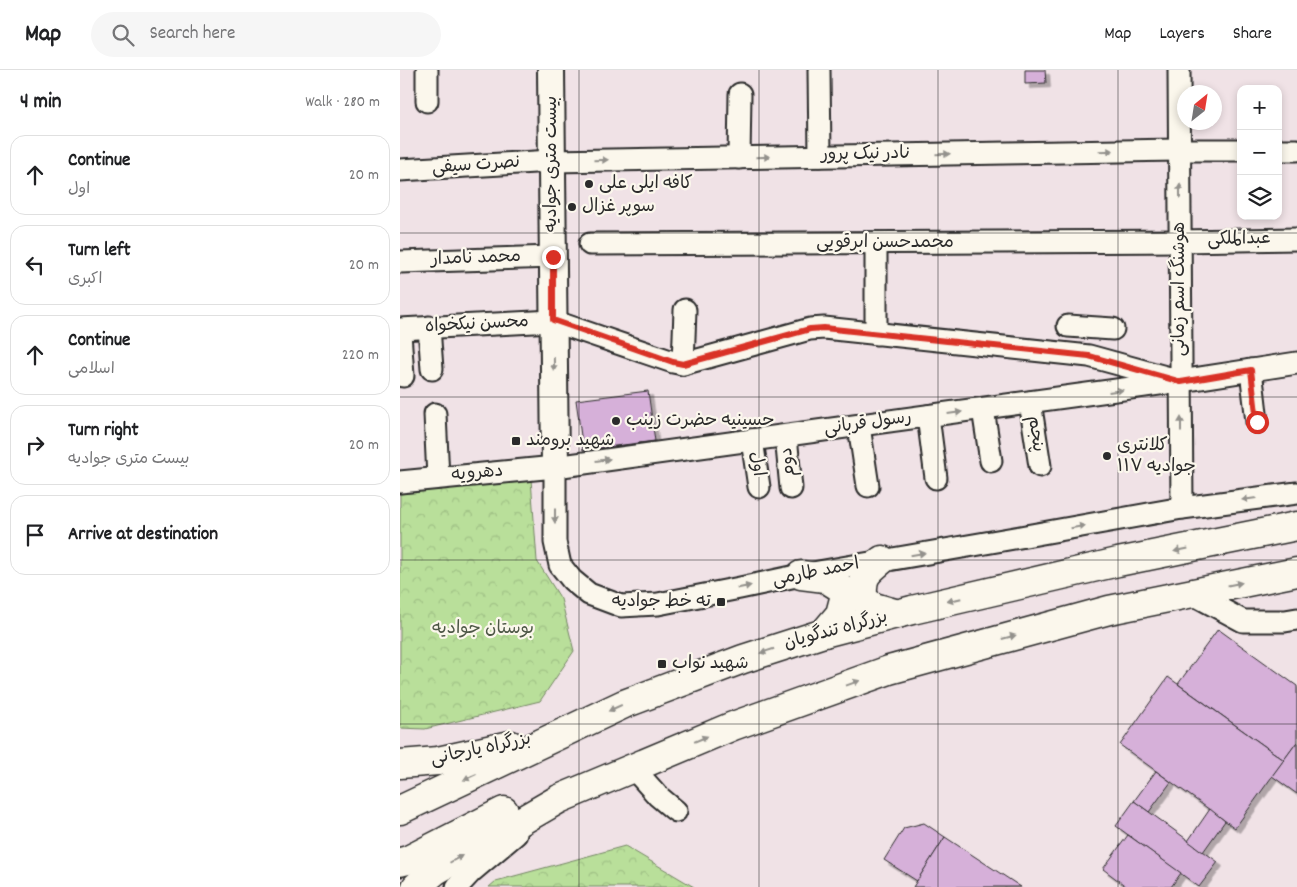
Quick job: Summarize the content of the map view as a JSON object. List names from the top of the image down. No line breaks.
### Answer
{"streets":{"highway":["بزرگراه تندگویان","بزرگراه یارجانی"],"main road":["بیست متری جوادیه"],"street":["نادر نیک پرور","نصرت سیفی","عبدالملکی","محمدحسن ابرقویی","محمد نامدار","هوشنگ اسم زمانی","محسن نیکخواه","رسول قربانی","پنجم","دوم","اول","دهرویه","احمد طارمی"]},"crossings":[["نادر نیک پرور","بیست متری جوادیه"],["نادر نیک پرور","نصرت سیفی"],["نادر نیک پرور","هوشنگ اسم زمانی"],["بیست متری جوادیه","نصرت سیفی"],["بیست متری جوادیه","محمد نامدار"],["بیست متری جوادیه","محسن نیکخواه"],["بیست متری جوادیه","رسول قربانی"],["بیست متری جوادیه","دهرویه"],["بیست متری جوادیه","احمد طارمی"],["عبدالملکی","محمدحسن ابرقویی"],["عبدالملکی","هوشنگ اسم زمانی"],["محمدحسن ابرقویی","هوشنگ اسم زمانی"],["هوشنگ اسم زمانی","رسول قربانی"],["هوشنگ اسم زمانی","احمد طارمی"],["رسول قربانی","پنجم"],["رسول قربانی","دوم"],["رسول قربانی","اول"],["رسول قربانی","دهرویه"],["رسول قربانی","احمد طارمی"],["دهرویه","احمد طارمی"],["بزرگراه تندگویان","بزرگراه یارجانی"]],"one_way":["بیست متری جوادیه","هوشنگ اسم زمانی"],"parks":["بوستان جوادیه"],"places":{"other":["کافه ایلی علی","سوپر غزال","حسینیه حضرت زینب","کلانتری ۱۱۷ جوادیه"],"transit":["شهید برومند","ته خط جوادیه","شهید نواب"]},"north":"top right","page":{"header":"Map","search":"Search here","nav":["Map","Layers","Share"],"heading":["4 min","Walk · 280 m"],"map_buttons":["+","−"],"list":[["Continue","اول","20 m"],["Turn left","اکبری","20 m"],["Continue","اسلامی","220 m"],["Turn right","بیست متری جوادیه","20 m"],"Arrive at destination"]}}
